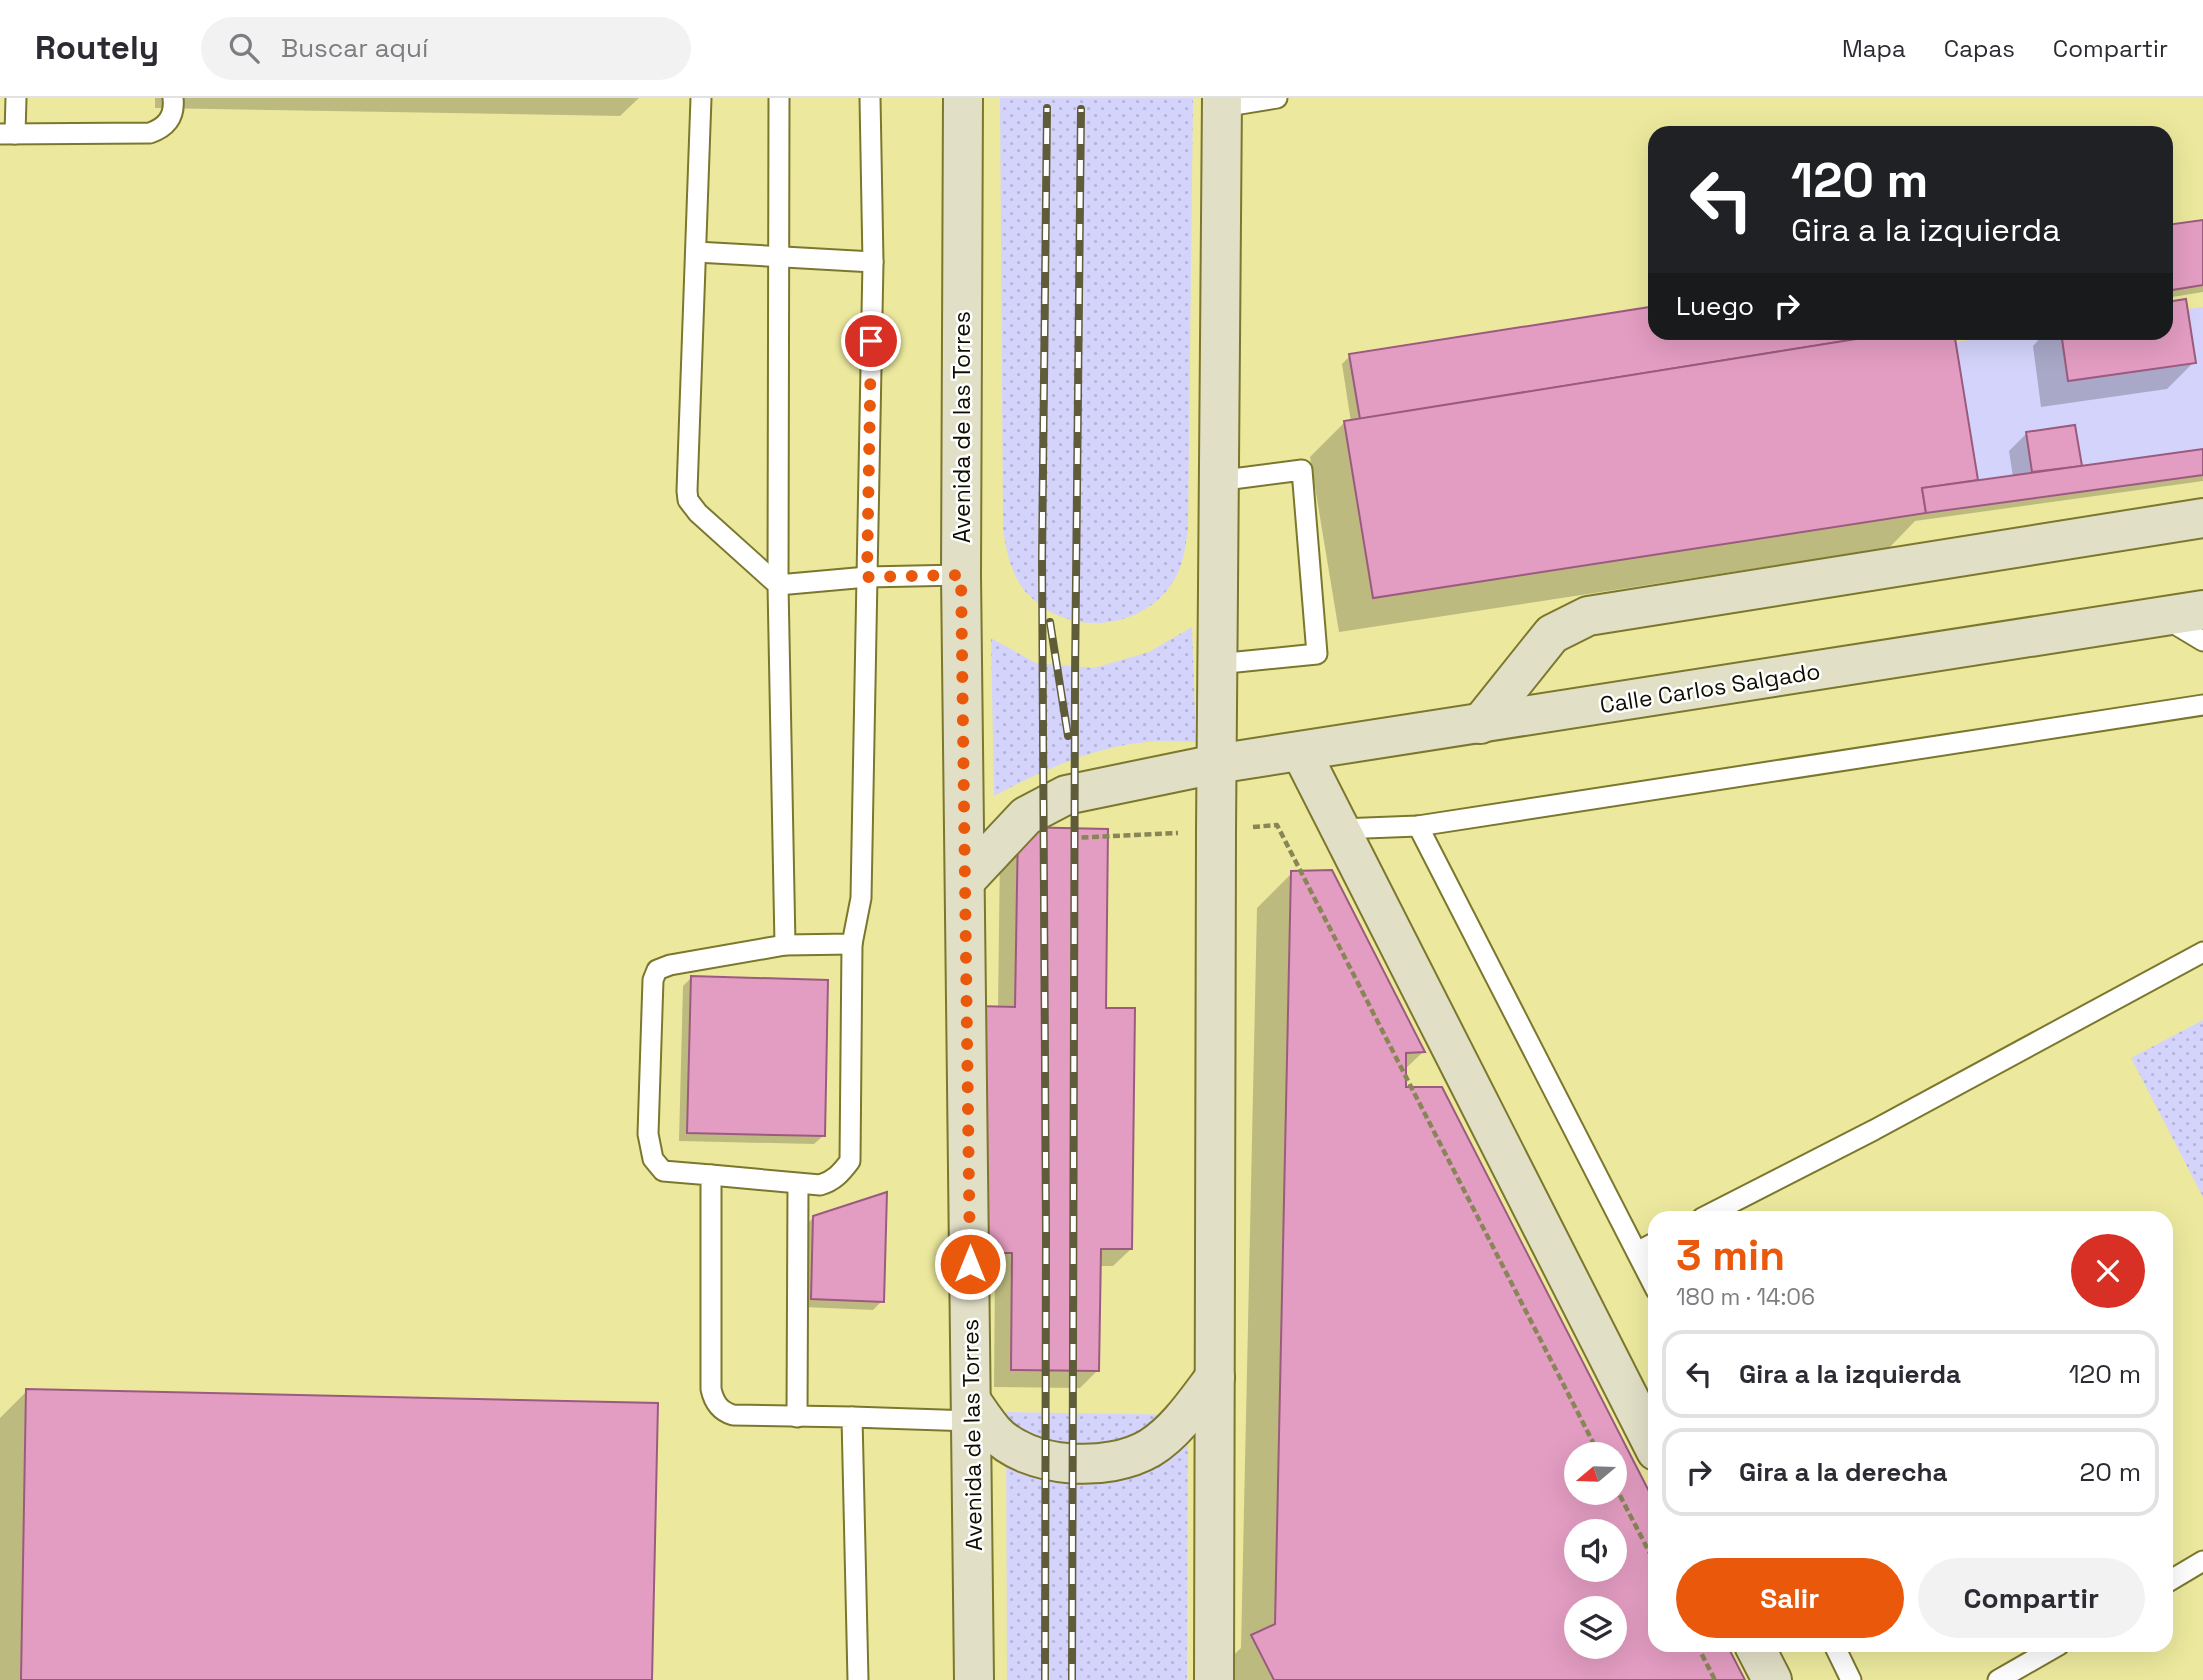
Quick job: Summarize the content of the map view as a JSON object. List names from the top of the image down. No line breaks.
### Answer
{"streets":{"street":["Avenida de las Torres","Calle Carlos Salgado"]},"crossings":[["Avenida de las Torres","Calle Carlos Salgado"]],"north":"left","page":{"header":"Routely","search":"Buscar aquí","nav":["Mapa","Capas","Compartir"],"turn":["120 m","Gira a la izquierda"],"then":"Luego","heading":["3 min","180 m · 14:06"],"list":[{"name":"Gira a la izquierda","value":"120 m"},{"name":"Gira a la derecha","value":"20 m"}],"buttons":["Salir","Compartir"]}}
